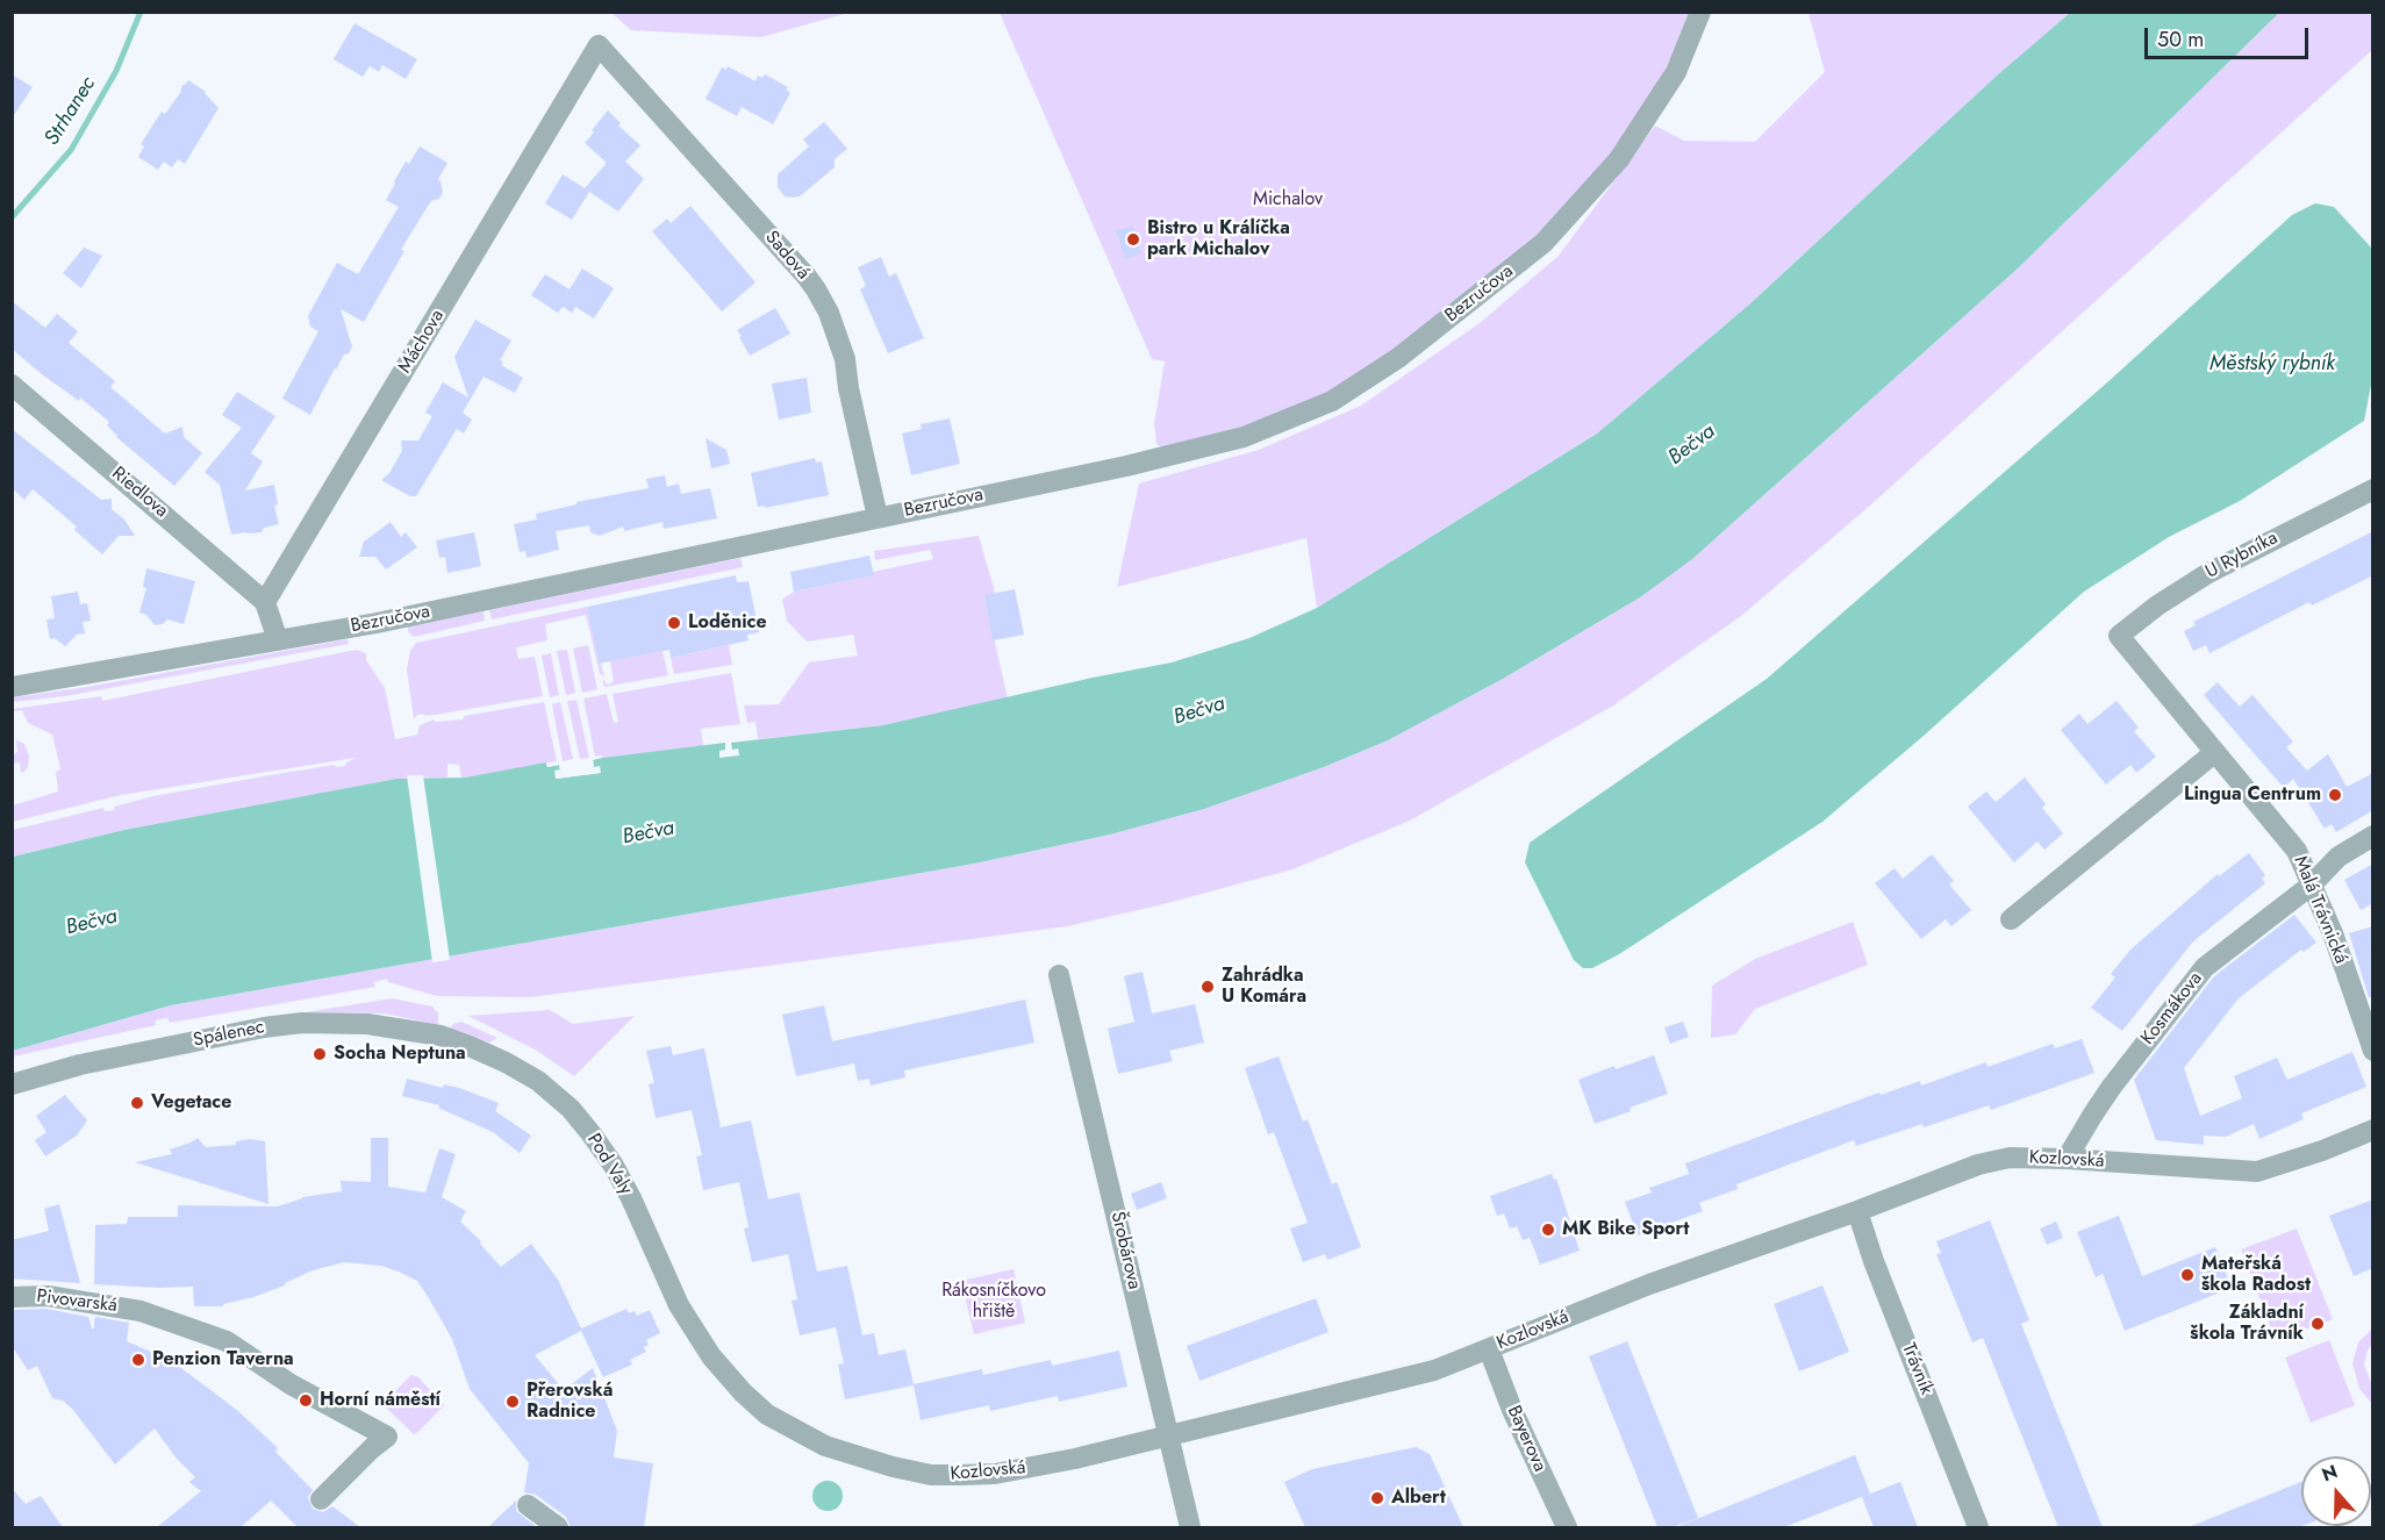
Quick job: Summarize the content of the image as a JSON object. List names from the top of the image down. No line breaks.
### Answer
{"streets":{"street":["Sadová","Bezručova","Máchova","Riedlova","U Rybníka","Malá Trávnická","Kosmákova","Spálenec","Kozlovská","Pod Valy","Šrobárova","Pivovarská","Trávník","Bayerova"]},"crossings":[["Sadová","Bezručova"],["Sadová","Máchova"],["Máchova","Riedlova"],["U Rybníka","Malá Trávnická"],["Malá Trávnická","Kosmákova"],["Kosmákova","Kozlovská"],["Spálenec","Pod Valy"],["Kozlovská","Pod Valy"],["Kozlovská","Šrobárova"],["Kozlovská","Trávník"],["Kozlovská","Bayerova"]],"water":["Strhanec","Městský rybník","Bečva"],"parks":["Michalov","Rákosníčkovo hřiště"],"places":["Bistro u Králíčka park Michalov","Loděnice","Lingua Centrum","Zahrádka U Komára","Socha Neptuna","Vegetace","MK Bike Sport","Mateřská škola Radost","Základní škola Trávník","Penzion Taverna","Horní náměstí","Přerovská Radnice","Albert"],"scale_bar":"50 m","north":"top"}
